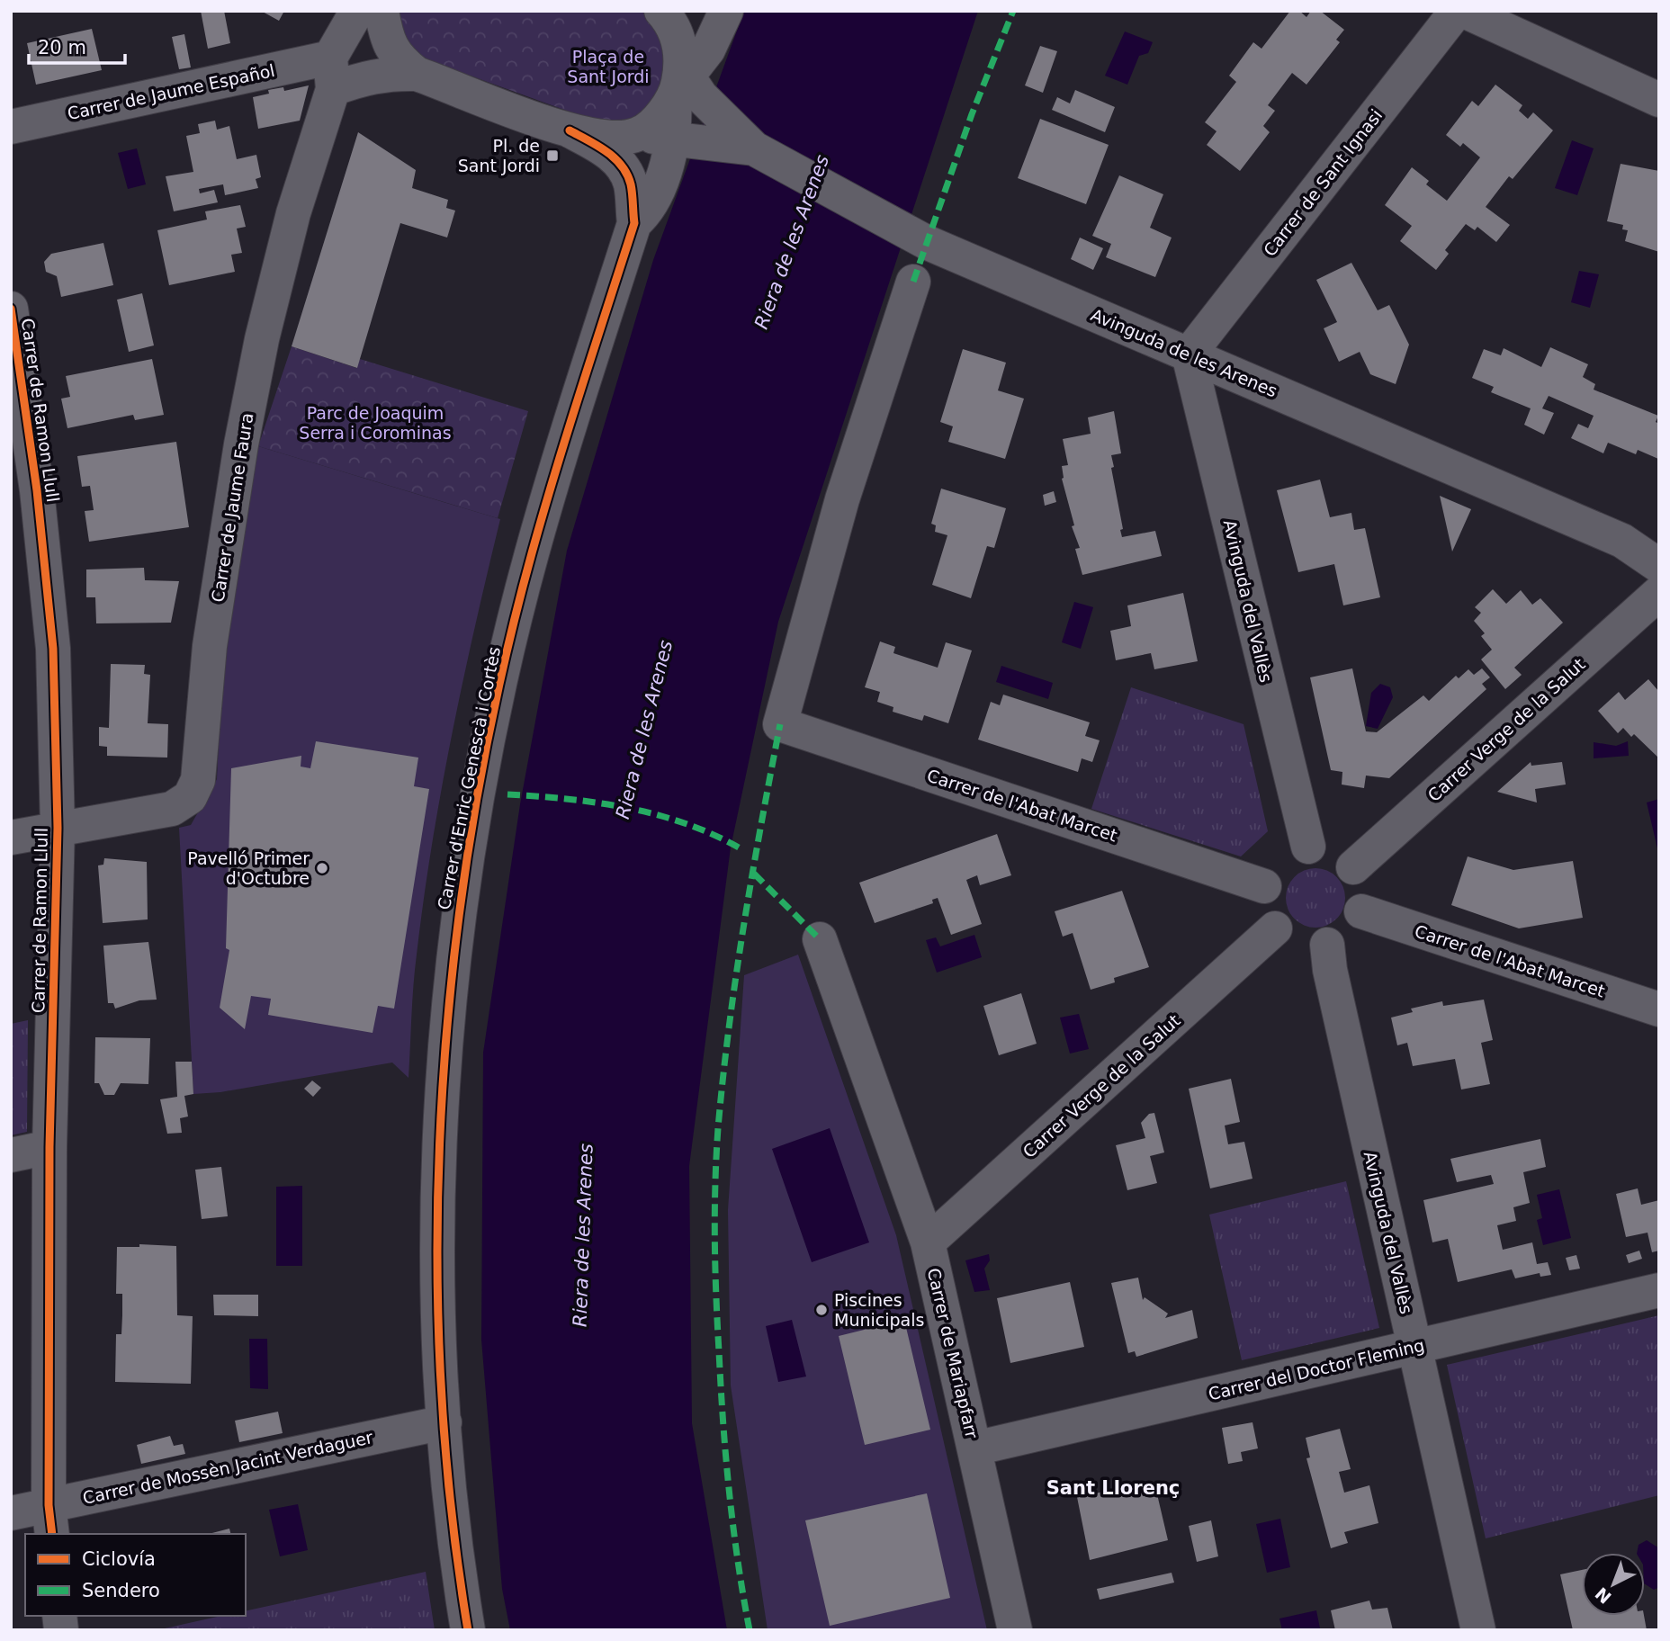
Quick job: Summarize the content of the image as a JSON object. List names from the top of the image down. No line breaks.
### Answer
{"streets":{"street":["Carrer de Jaume Español","Carrer de Sant Ignasi","Avinguda de les Arenes","Carrer de Ramon Llull","Carrer de Jaume Faura","Avinguda del Vallès","Carrer Verge de la Salut","Carrer d'Enric Genescà i Cortès","Carrer de l'Abat Marcet","Carrer de Mariapfarr","Carrer del Doctor Fleming","Carrer de Mossèn Jacint Verdaguer"]},"crossings":[["Carrer de Jaume Español","Carrer de Jaume Faura"],["Carrer de Sant Ignasi","Avinguda de les Arenes"],["Carrer de Sant Ignasi","Avinguda del Vallès"],["Avinguda de les Arenes","Avinguda del Vallès"],["Avinguda de les Arenes","Carrer d'Enric Genescà i Cortès"],["Carrer de Ramon Llull","Carrer de Jaume Faura"],["Carrer de Ramon Llull","Carrer de Mossèn Jacint Verdaguer"],["Avinguda del Vallès","Carrer Verge de la Salut"],["Avinguda del Vallès","Carrer de l'Abat Marcet"],["Avinguda del Vallès","Carrer del Doctor Fleming"],["Carrer Verge de la Salut","Carrer de l'Abat Marcet"],["Carrer Verge de la Salut","Carrer de Mariapfarr"],["Carrer d'Enric Genescà i Cortès","Carrer de Mossèn Jacint Verdaguer"],["Carrer de Mariapfarr","Carrer del Doctor Fleming"]],"districts":["Sant Llorenç"],"water":["Riera de les Arenes"],"parks":["Plaça de Sant Jordi","Parc de Joaquim Serra i Corominas"],"places":{"transit":["Pl. de Sant Jordi"],"other":["Pavelló Primer d'Octubre","Piscines Municipals"]},"legend":["Ciclovía","Sendero"],"scale_bar":"20 m","north":"bottom left"}
